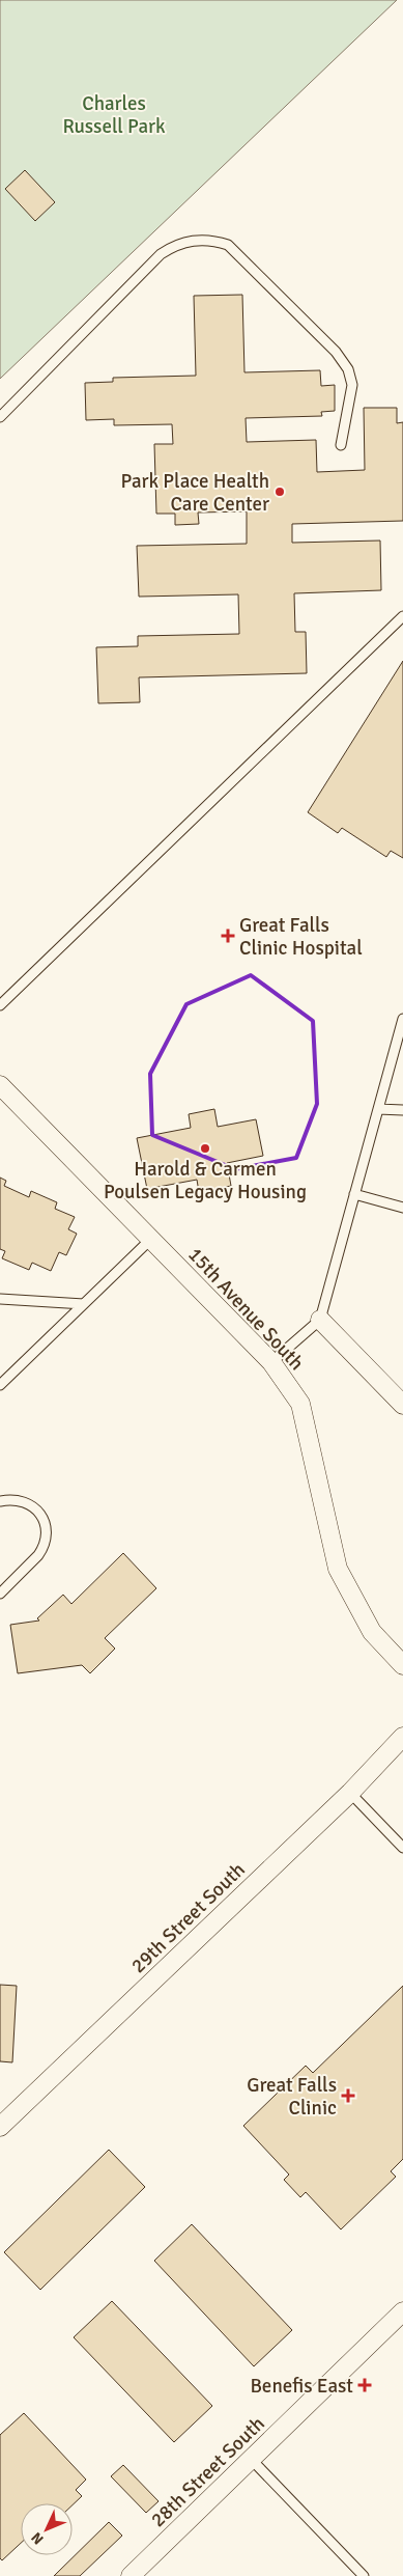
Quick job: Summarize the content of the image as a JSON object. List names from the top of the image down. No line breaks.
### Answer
{"streets":{"street":["15th Avenue South","29th Street South","28th Street South"]},"parks":["Charles Russell Park"],"places":{"other":["Park Place Health Care Center","Harold & Carmen Poulsen Legacy Housing"],"health":["Great Falls Clinic Hospital","Great Falls Clinic","Benefis East"]},"north":"bottom left"}
